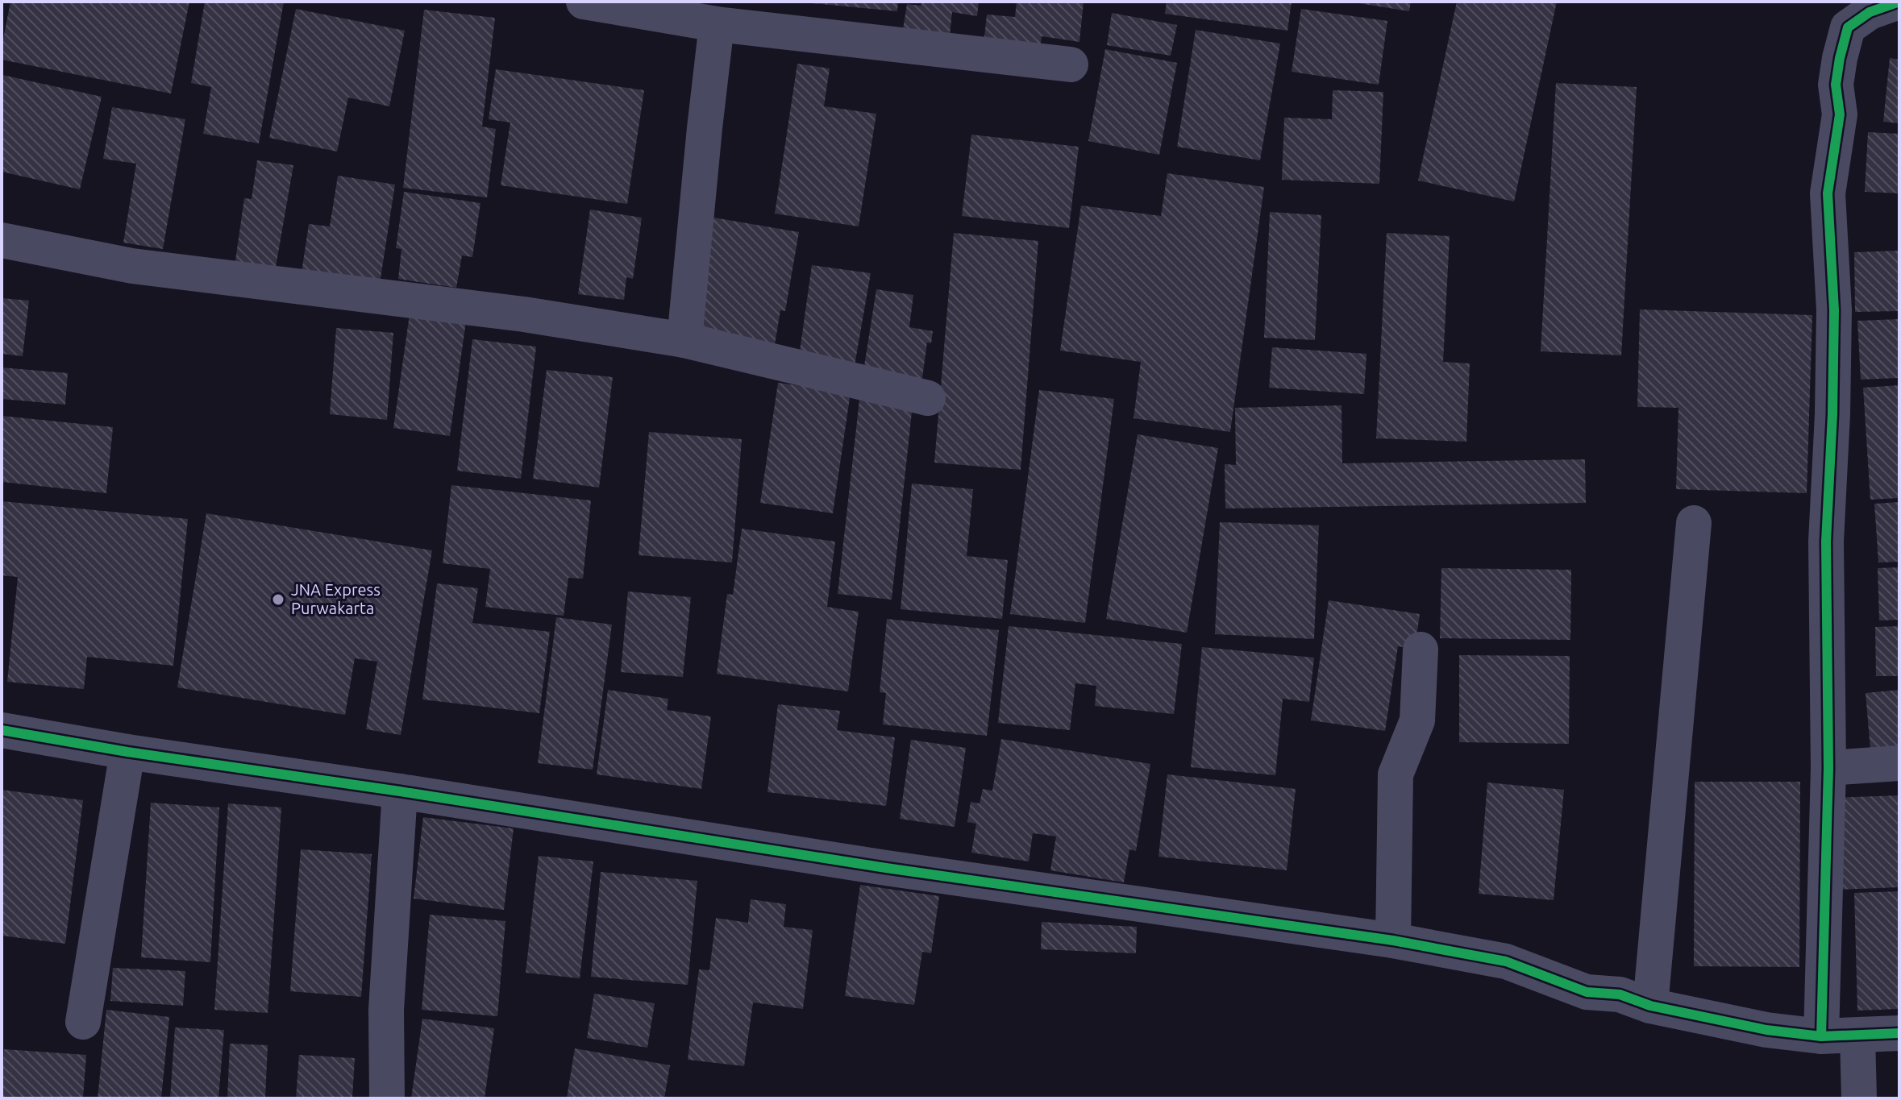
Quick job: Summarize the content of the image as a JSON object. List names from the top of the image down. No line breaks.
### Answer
{"places":["JNA Express Purwakarta"]}
